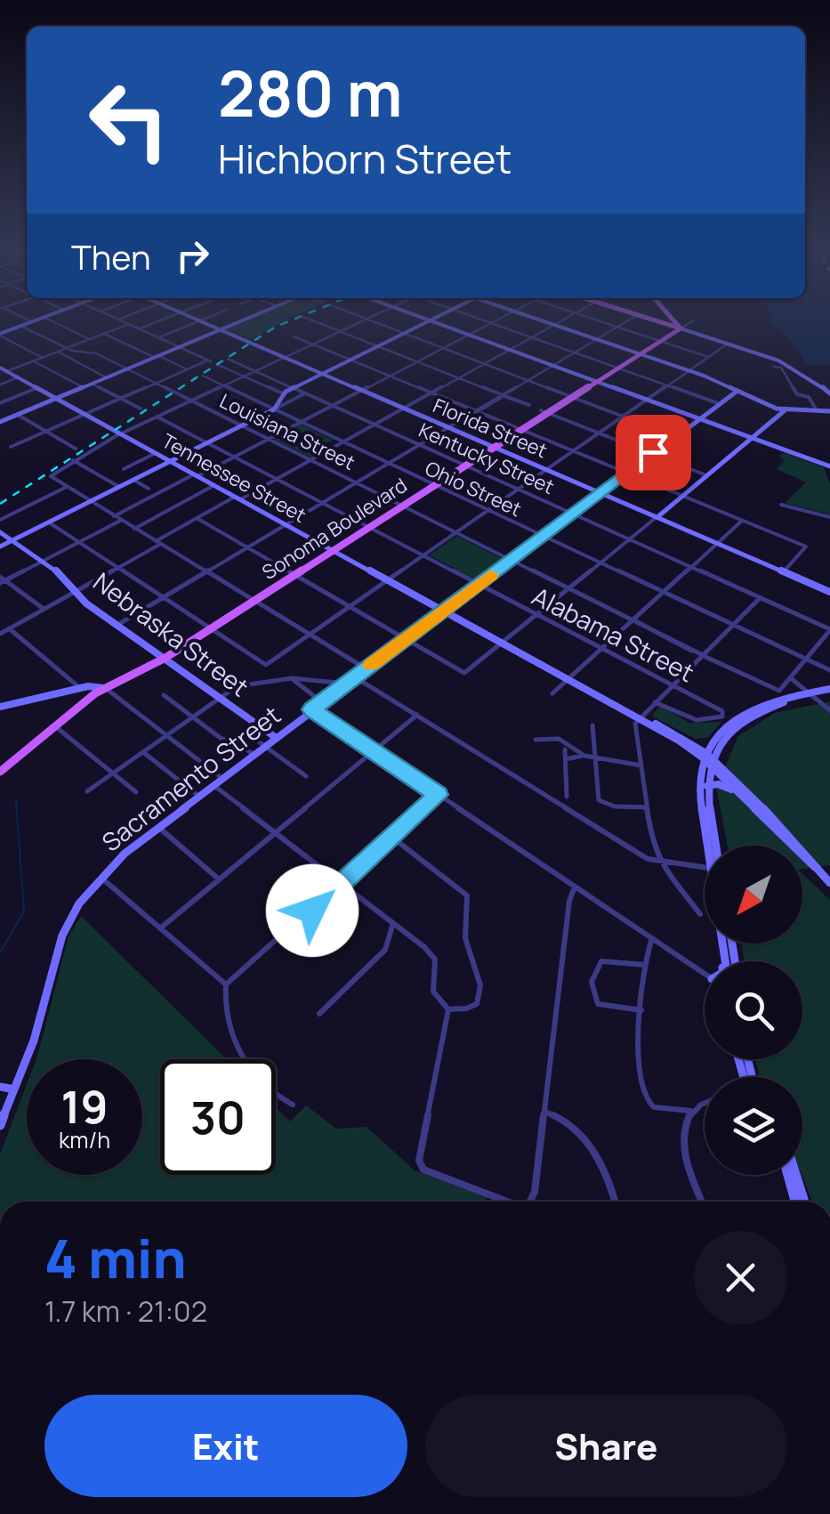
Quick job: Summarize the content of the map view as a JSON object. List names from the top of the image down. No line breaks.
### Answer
{"streets":{"main road":["Florida Street","Tennessee Street","Sonoma Boulevard","Nebraska Street","Sacramento Street"],"street":["Louisiana Street","Kentucky Street","Ohio Street","Alabama Street"]},"crossings":[["Florida Street","Sonoma Boulevard"],["Florida Street","Sacramento Street"],["Louisiana Street","Sonoma Boulevard"],["Louisiana Street","Sacramento Street"],["Kentucky Street","Sonoma Boulevard"],["Kentucky Street","Sacramento Street"],["Tennessee Street","Sonoma Boulevard"],["Tennessee Street","Sacramento Street"],["Ohio Street","Sonoma Boulevard"],["Ohio Street","Sacramento Street"],["Sonoma Boulevard","Nebraska Street"],["Sonoma Boulevard","Alabama Street"],["Nebraska Street","Sacramento Street"],["Alabama Street","Sacramento Street"]],"north":"bottom left","page":{"turn":["280 m","Hichborn Street"],"then":"Then","speed":"19 km/h","limit":"30","heading":["4 min","1.7 km · 21:02"],"buttons":["Exit","Share"]}}
